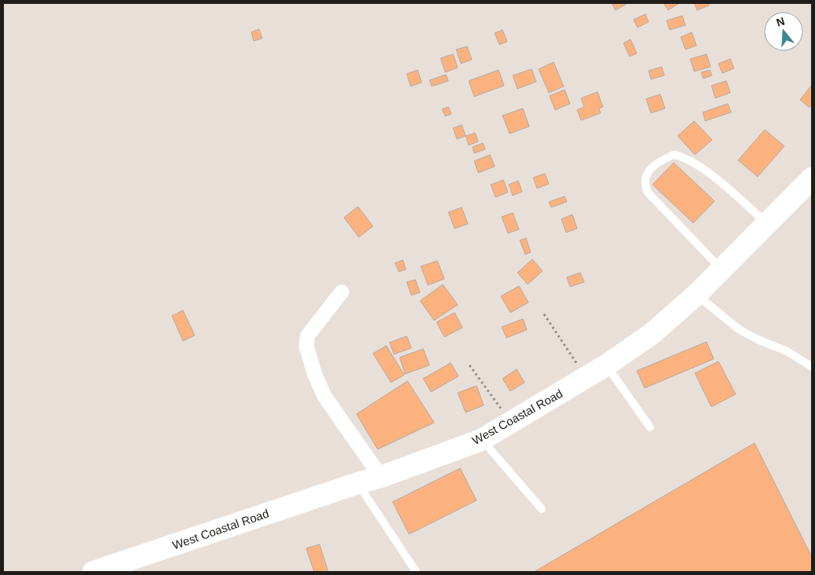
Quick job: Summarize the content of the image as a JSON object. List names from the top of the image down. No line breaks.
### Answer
{"streets":{"main road":["West Coastal Road"]},"north":"top"}
